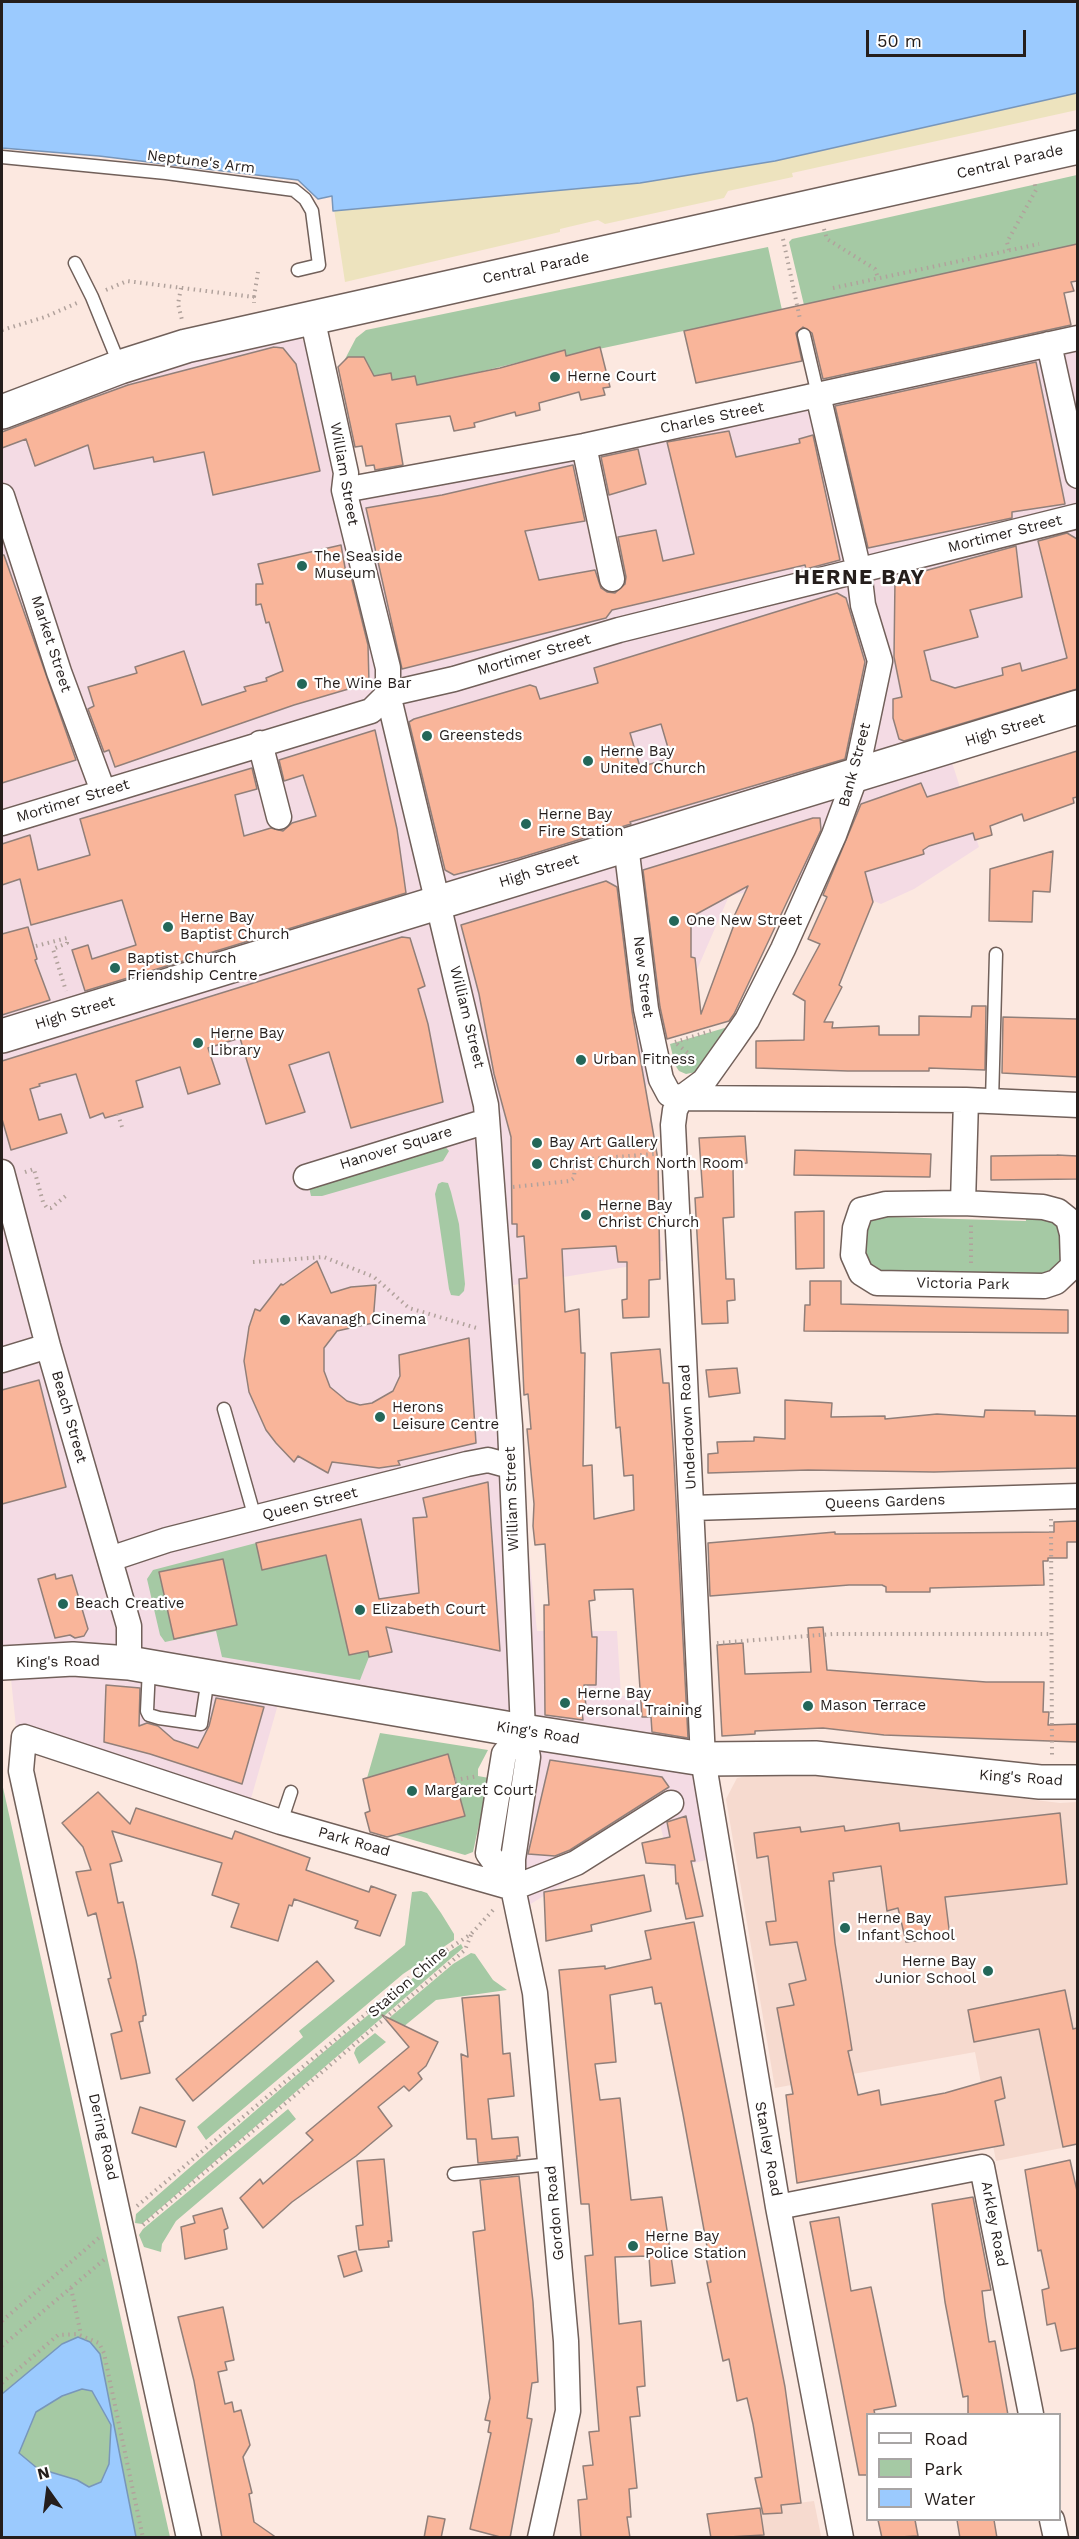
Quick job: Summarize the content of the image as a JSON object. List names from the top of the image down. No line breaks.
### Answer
{"streets":{"street":["Central Parade","Charles Street","William Street","Mortimer Street","Market Street","High Street","Bank Street","New Street","Hanover Square","Victoria Park","Beach Street","Underdown Road","Queens Gardens","Queen Street","King's Road","Park Road","Dering Road","Stanley Road","Gordon Road","Arkley Road"],"lane":["Neptune's Arm"],"path":["Station Chine"]},"crossings":[["Central Parade","William Street"],["Charles Street","William Street"],["Charles Street","Bank Street"],["William Street","Mortimer Street"],["William Street","High Street"],["William Street","Hanover Square"],["William Street","Queen Street"],["William Street","King's Road"],["William Street","Gordon Road"],["Mortimer Street","Market Street"],["Mortimer Street","Bank Street"],["High Street","Bank Street"],["High Street","New Street"],["Bank Street","New Street"],["Bank Street","Underdown Road"],["New Street","Underdown Road"],["Beach Street","Queen Street"],["Beach Street","King's Road"],["Underdown Road","Queens Gardens"],["Underdown Road","King's Road"],["Underdown Road","Stanley Road"],["King's Road","Stanley Road"],["King's Road","Gordon Road"],["Park Road","Dering Road"],["Park Road","Gordon Road"],["Station Chine","Dering Road"],["Stanley Road","Arkley Road"]],"districts":["HERNE BAY"],"places":["Herne Court","The Seaside Museum","The Wine Bar","Greensteds","Herne Bay United Church","Herne Bay Fire Station","One New Street","Herne Bay Baptist Church","Baptist Church Friendship Centre","Herne Bay Library","Urban Fitness","Bay Art Gallery","Christ Church North Room","Herne Bay Christ Church","Kavanagh Cinema","Herons Leisure Centre","Beach Creative","Elizabeth Court","Herne Bay Personal Training","Mason Terrace","Margaret Court","Herne Bay Infant School","Herne Bay Junior School","Herne Bay Police Station"],"legend":["Road","Park","Water"],"scale_bar":"50 m","north":"top"}
